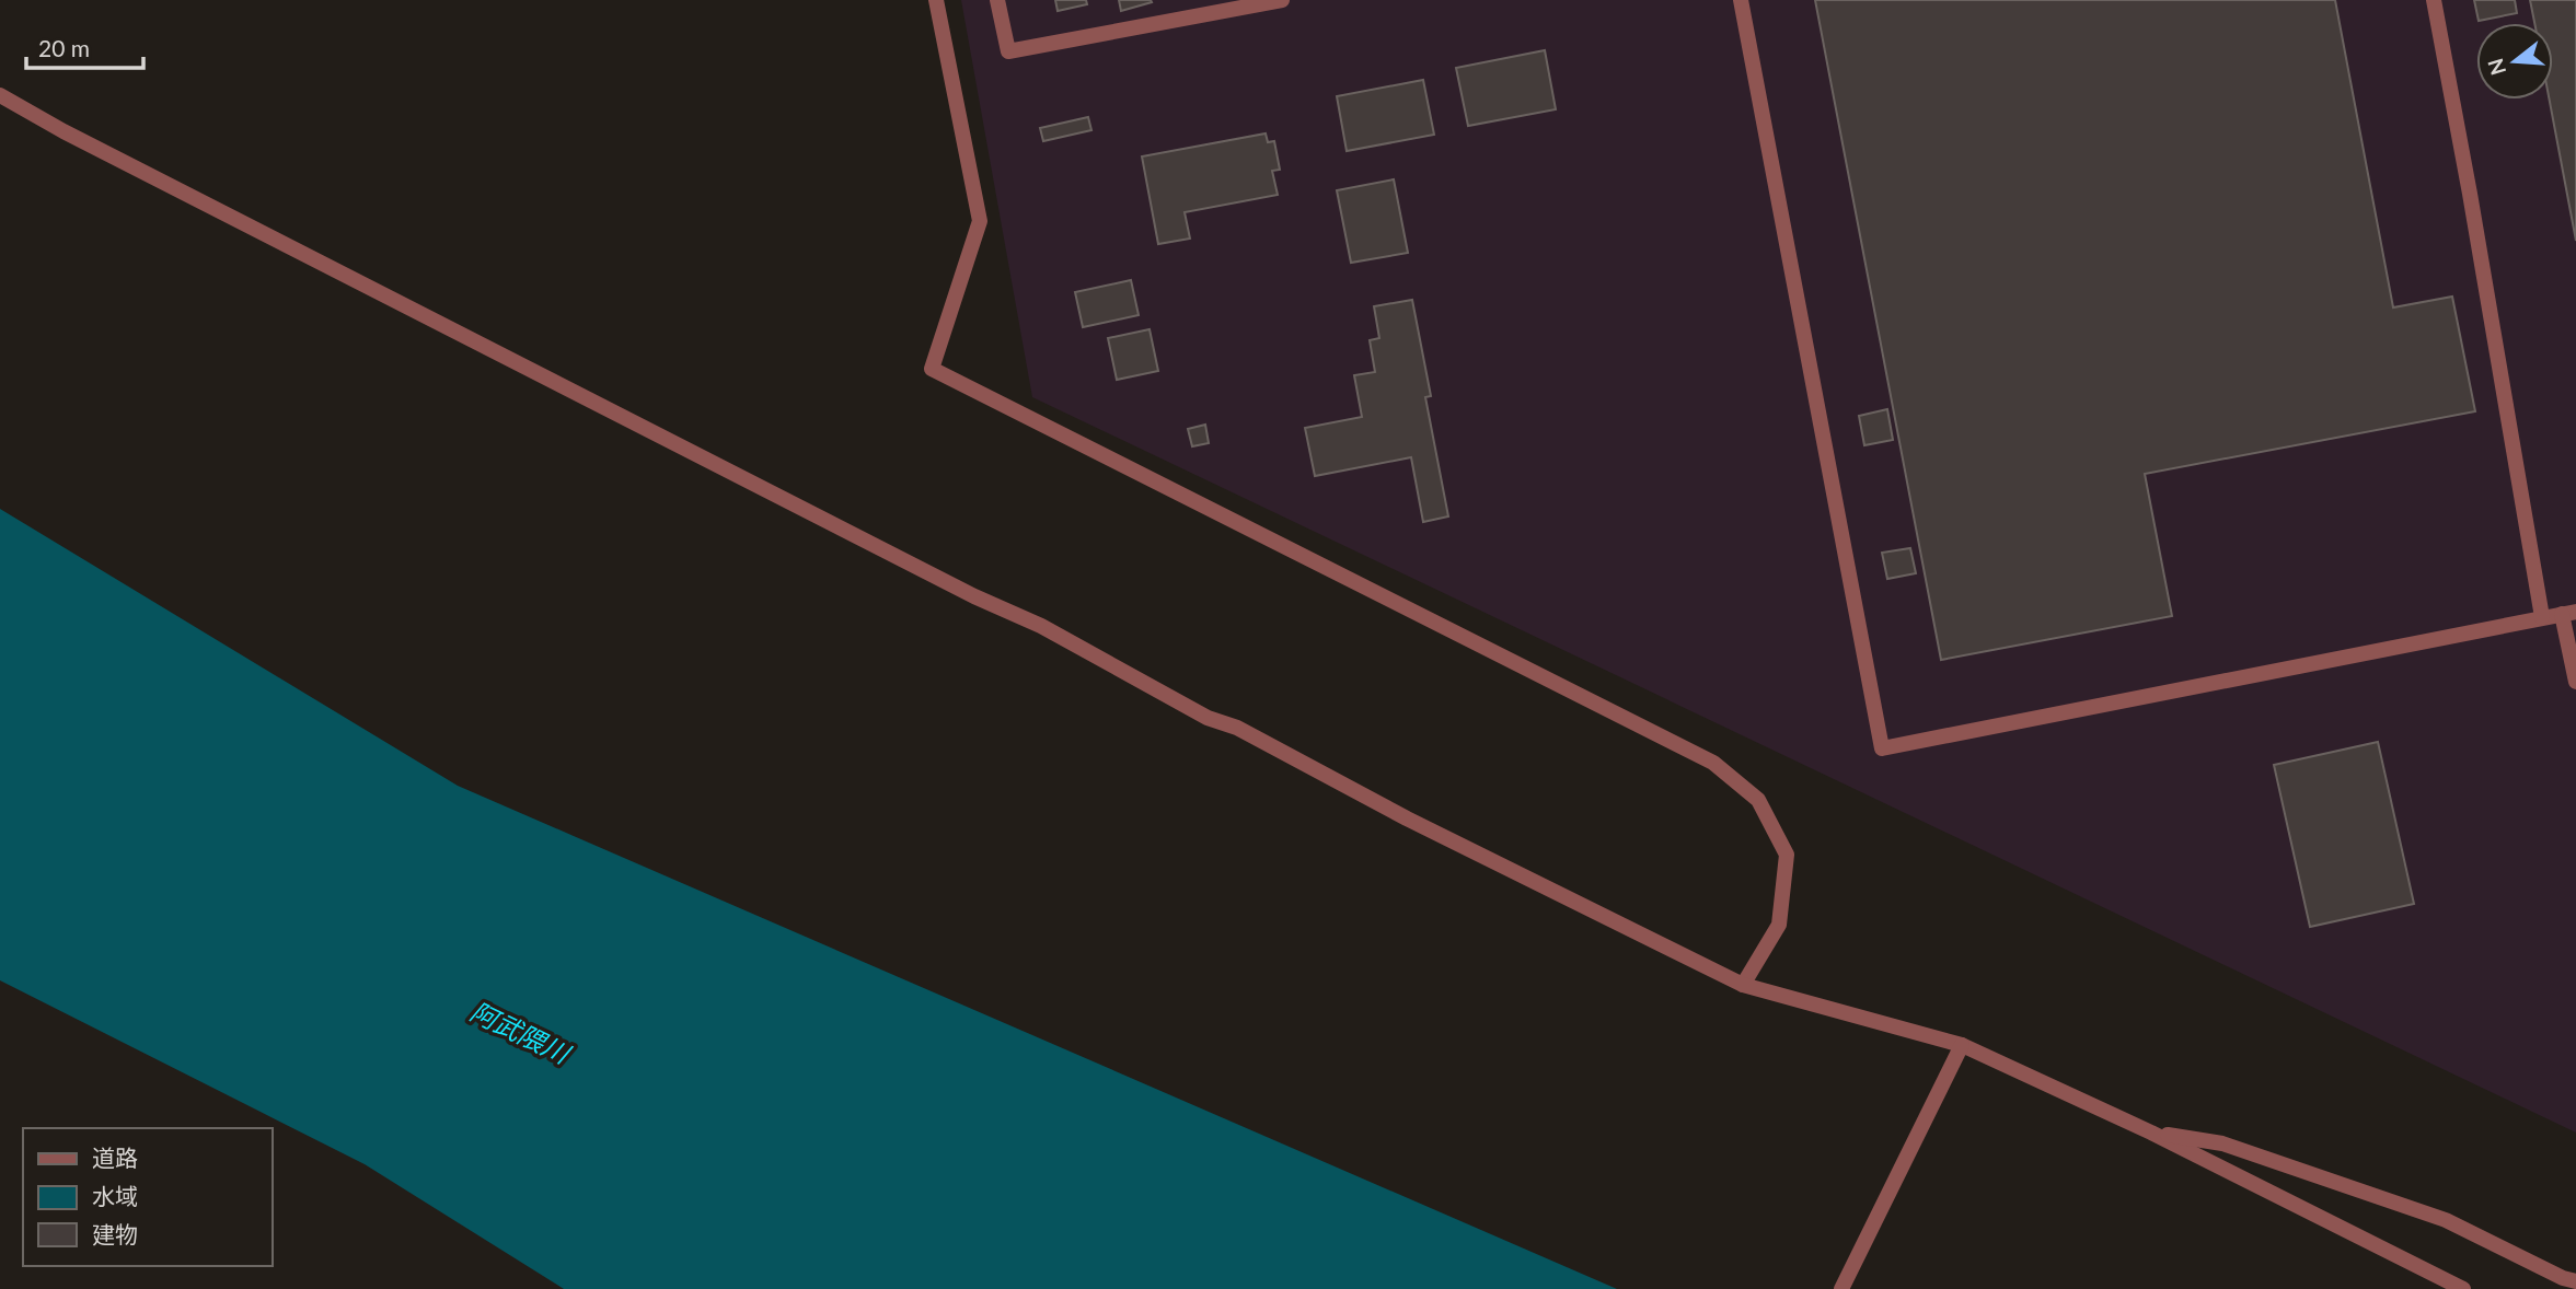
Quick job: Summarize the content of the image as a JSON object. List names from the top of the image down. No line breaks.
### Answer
{"water":["阿武隈川"],"legend":["道路","水域","建物"],"scale_bar":"20 m","north":"left"}
